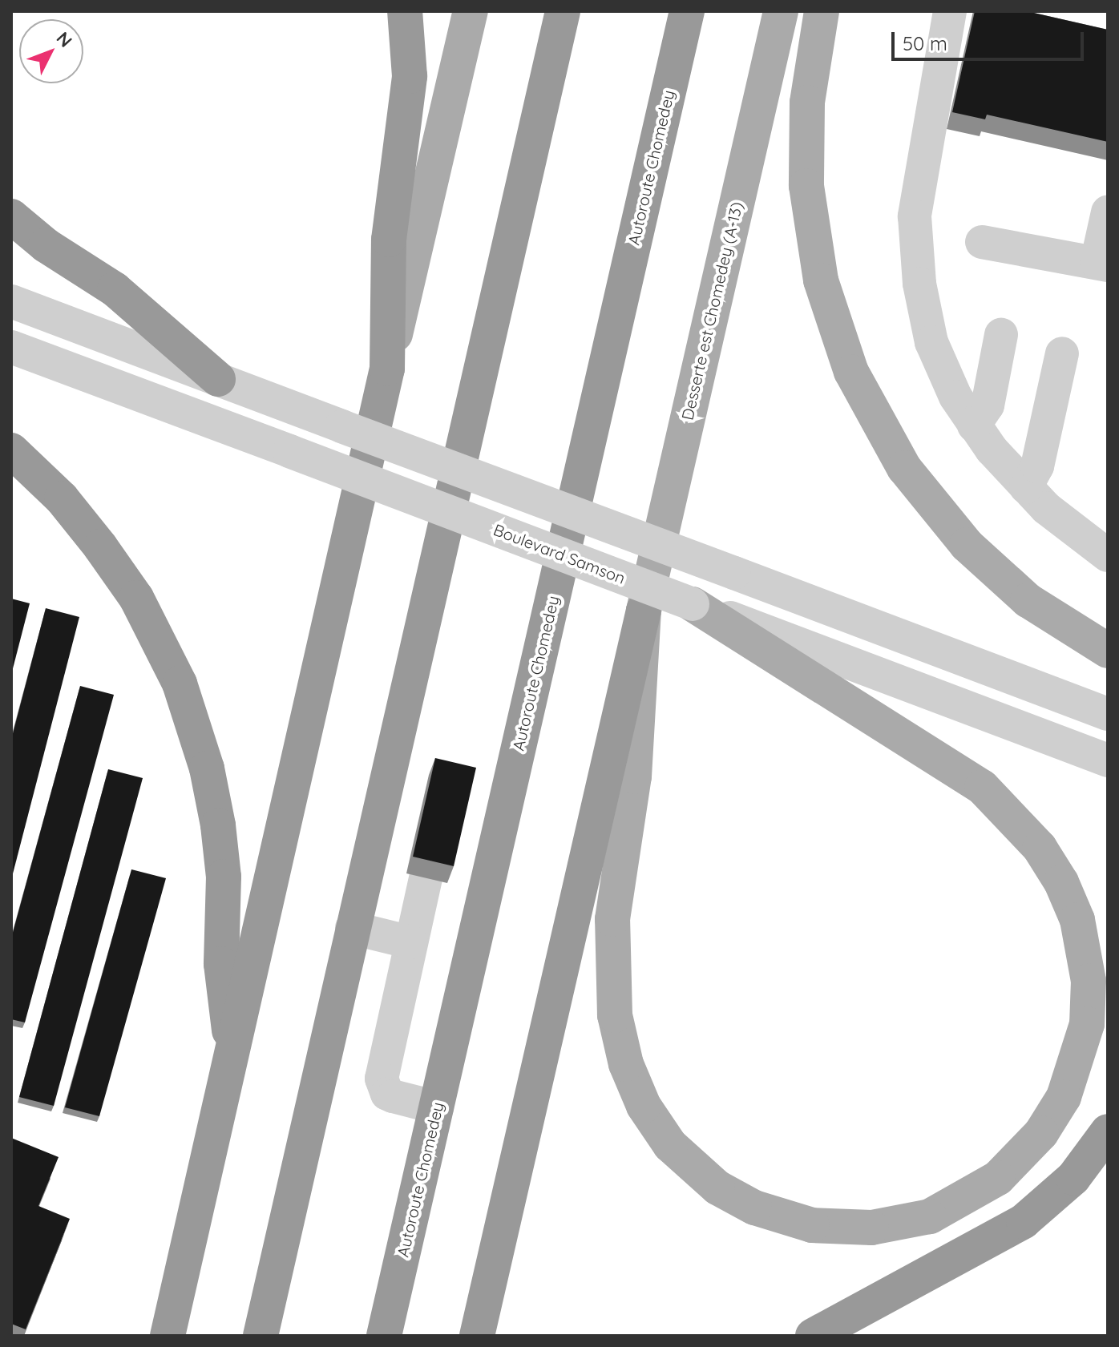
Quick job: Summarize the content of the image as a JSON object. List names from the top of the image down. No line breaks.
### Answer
{"streets":{"highway":["Autoroute Chomedey"],"main road":["Desserte est Chomedey (A-13)"],"street":["Boulevard Samson"]},"crossings":[["Desserte est Chomedey (A-13)","Boulevard Samson"]],"scale_bar":"50 m","north":"top right"}
